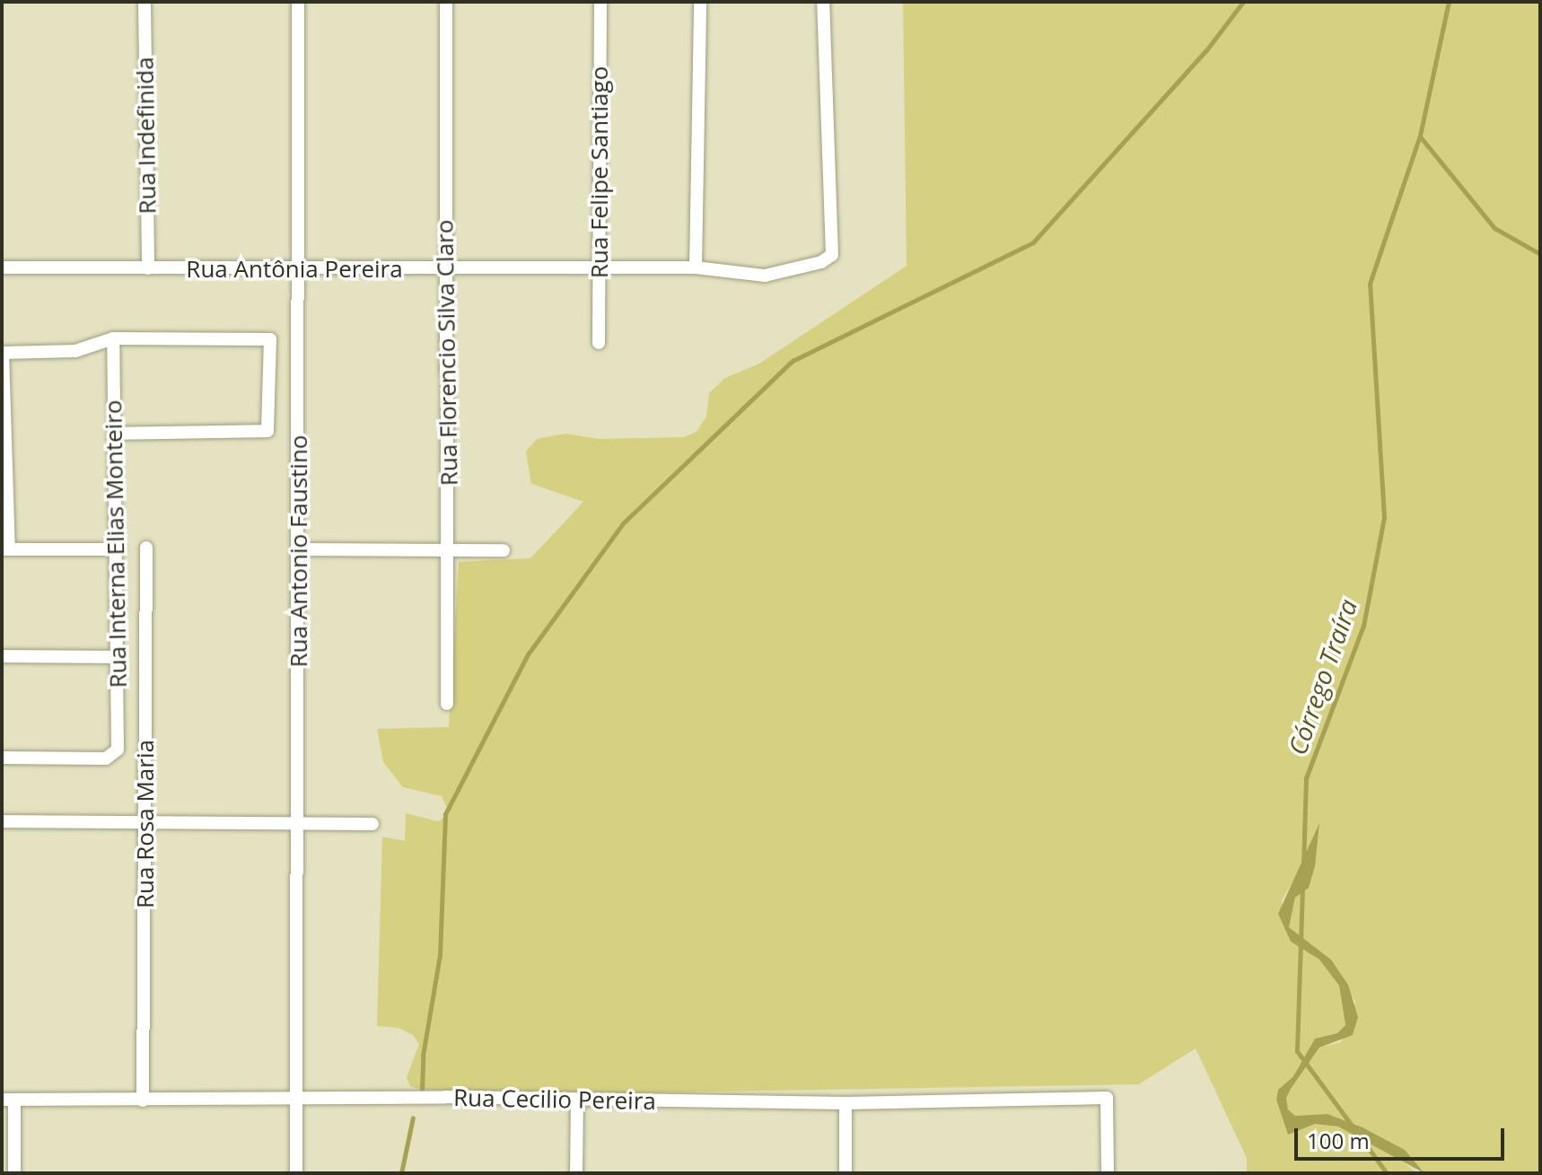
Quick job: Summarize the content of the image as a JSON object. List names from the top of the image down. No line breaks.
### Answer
{"streets":{"street":["Rua Indefinida","Rua Felipe Santiago","Rua Antônia Pereira","Rua Florencio Silva Claro","Rua Interna Elias Monteiro","Rua Antonio Faustino","Rua Rosa Maria","Rua Cecilio Pereira"]},"crossings":[["Rua Indefinida","Rua Antônia Pereira"],["Rua Felipe Santiago","Rua Antônia Pereira"],["Rua Antônia Pereira","Rua Florencio Silva Claro"],["Rua Antônia Pereira","Rua Antonio Faustino"],["Rua Antonio Faustino","Rua Cecilio Pereira"],["Rua Rosa Maria","Rua Cecilio Pereira"]],"water":["Córrego Traíra"],"scale_bar":"100 m"}
